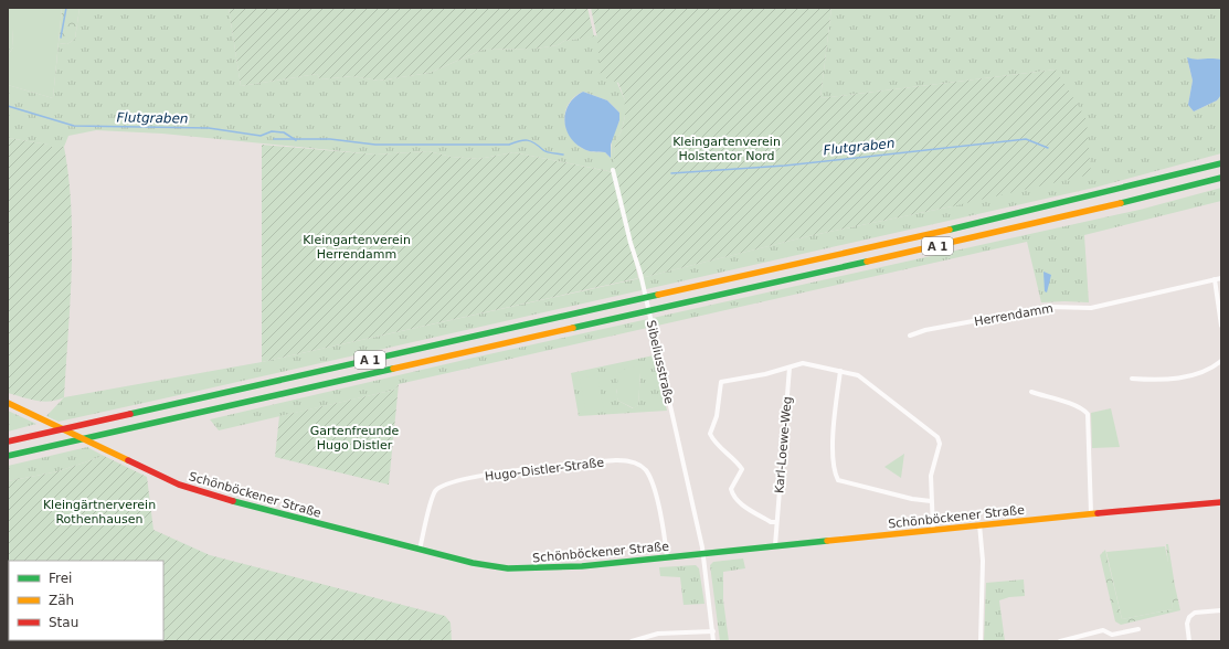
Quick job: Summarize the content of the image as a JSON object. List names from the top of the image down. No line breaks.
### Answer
{"streets":{"main road":["A 1","Schönböckener Straße"],"street":["Herrendamm","Sibeliusstraße","Karl-Loewe-Weg","Hugo-Distler-Straße"]},"crossings":[["Sibeliusstraße","Schönböckener Straße"],["Karl-Loewe-Weg","Schönböckener Straße"],["Hugo-Distler-Straße","Schönböckener Straße"]],"water":["Flutgraben"],"parks":["Kleingartenverein Holstentor Nord","Kleingartenverein Herrendamm","Gartenfreunde Hugo Distler","Kleingärtnerverein Rothenhausen"],"legend":["Frei","Zäh","Stau"]}
